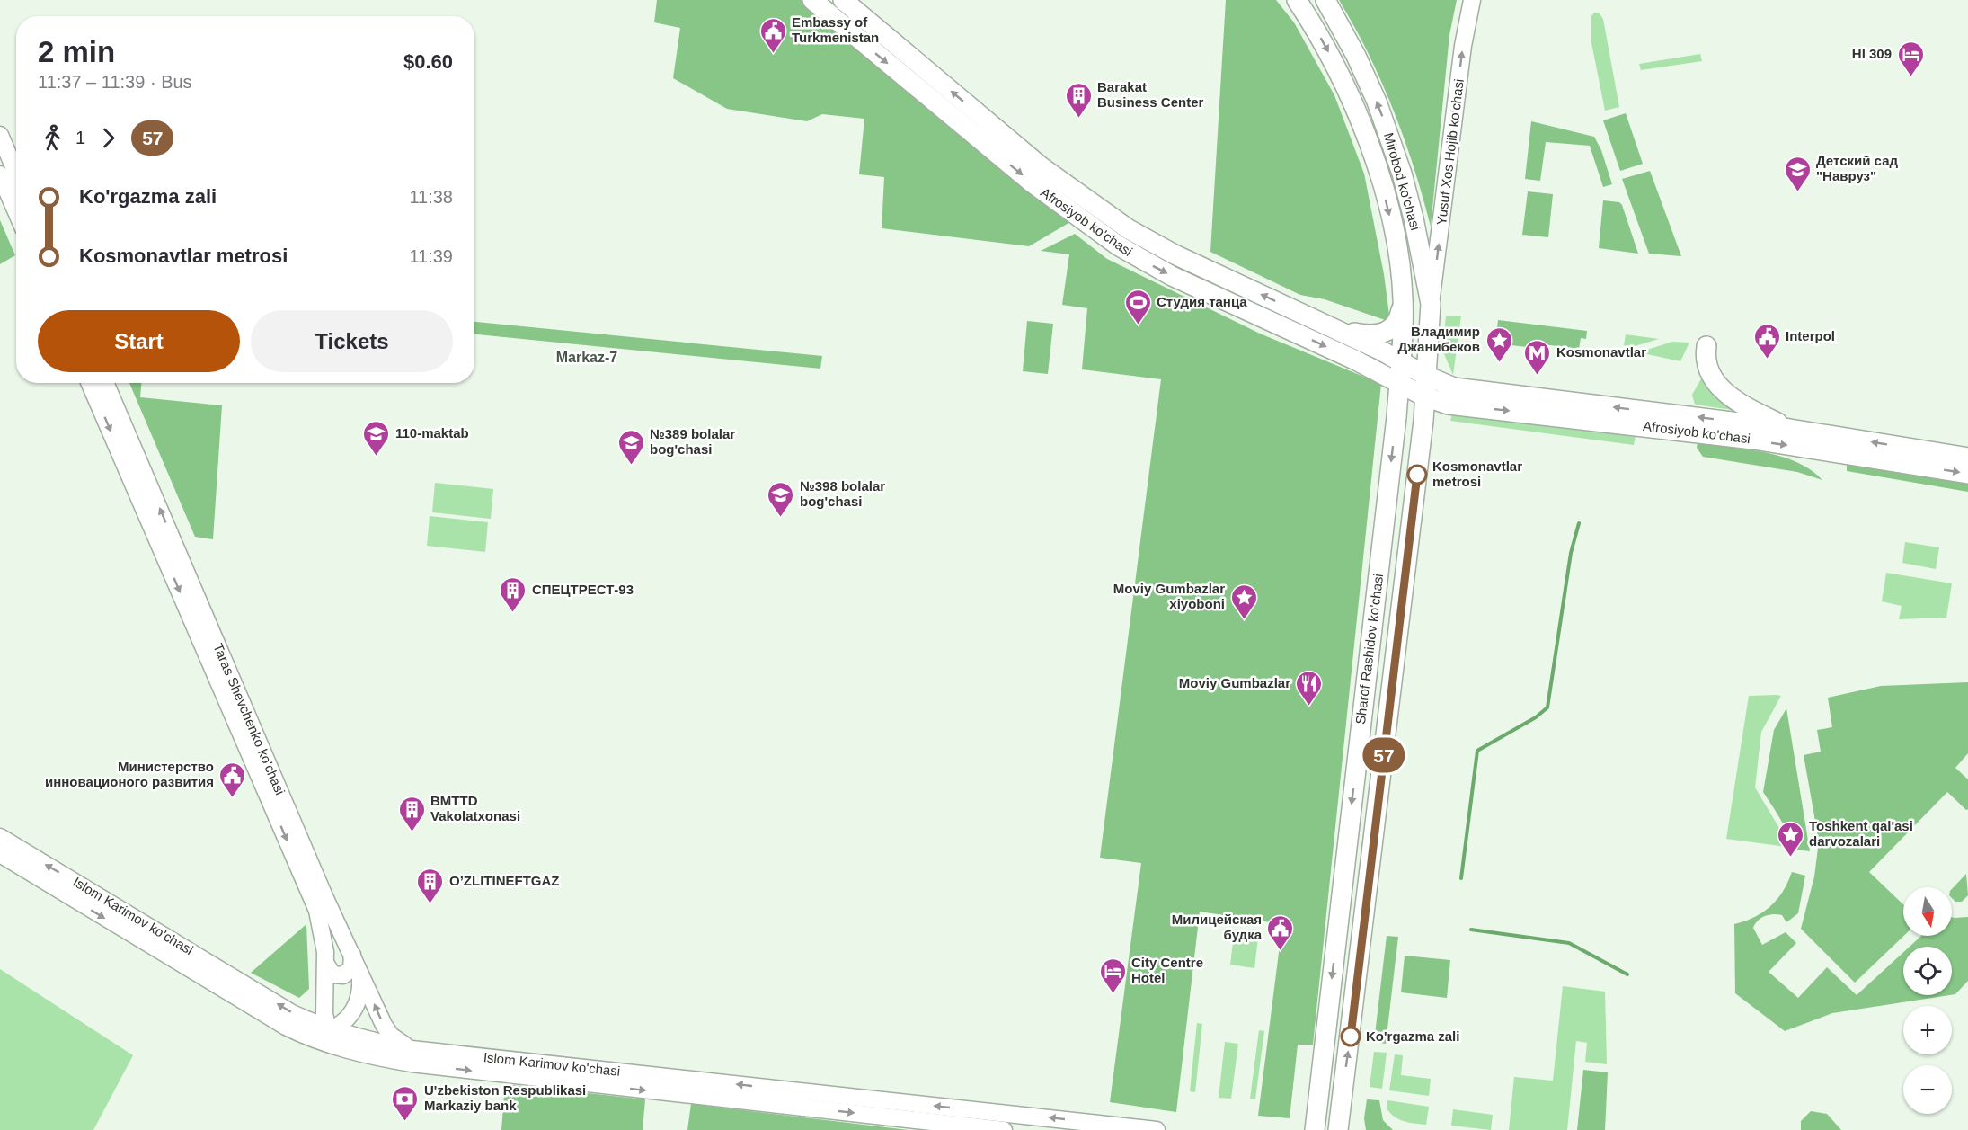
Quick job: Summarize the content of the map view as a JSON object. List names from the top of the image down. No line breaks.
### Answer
{"streets":{"main road":["Yusuf Xos Hojib ko'chasi","Mirobod ko'chasi","Afrosiyob ko'chasi","Sharof Rashidov ko'chasi","Taras Shevchenko ko'chasi","Islom Karimov ko'chasi"]},"crossings":[["Yusuf Xos Hojib ko'chasi","Mirobod ko'chasi"],["Mirobod ko'chasi","Afrosiyob ko'chasi"],["Mirobod ko'chasi","Sharof Rashidov ko'chasi"],["Afrosiyob ko'chasi","Sharof Rashidov ko'chasi"],["Taras Shevchenko ko'chasi","Islom Karimov ko'chasi"]],"one_way":["Yusuf Xos Hojib ko'chasi"],"districts":["Markaz-7"],"places":{"public building":["Embassy of Turkmenistan","Interpol","Министерство инновационого развития","Милицейская будка"],"hotel":["Hl 309","City Centre Hotel"],"building":["Barakat Business Center","СПЕЦТРЕСТ-93","BMTTD Vakolatxonasi","O’ZLITINEFTGAZ"],"school or university":["Детский сад \"Навруз\"","110-maktab","№389 bolalar bog'chasi","№398 bolalar bog'chasi"],"sports":["Студия танца"],"place":["Владимир Джанибеков","Moviy Gumbazlar xiyoboni","Toshkent qal'asi darvozalari"],"metro station":["Kosmonavtlar"],"other":["Kosmonavtlar metrosi","Ko'rgazma zali"],"restaurant":["Moviy Gumbazlar"],"bank":["U'zbekiston Respublikasi Markaziy bank"]},"lines":["bus line 57"],"north":"bottom","page":{"on_map":"57","heading":["2 min","11:37 – 11:39 · Bus","$0.60"],"legs":["1","57"],"list":[{"name":"Ko'rgazma zali","value":"11:38"},{"name":"Kosmonavtlar metrosi","value":"11:39"}],"buttons":["Start","Tickets"],"map_buttons":["+","−"]}}
